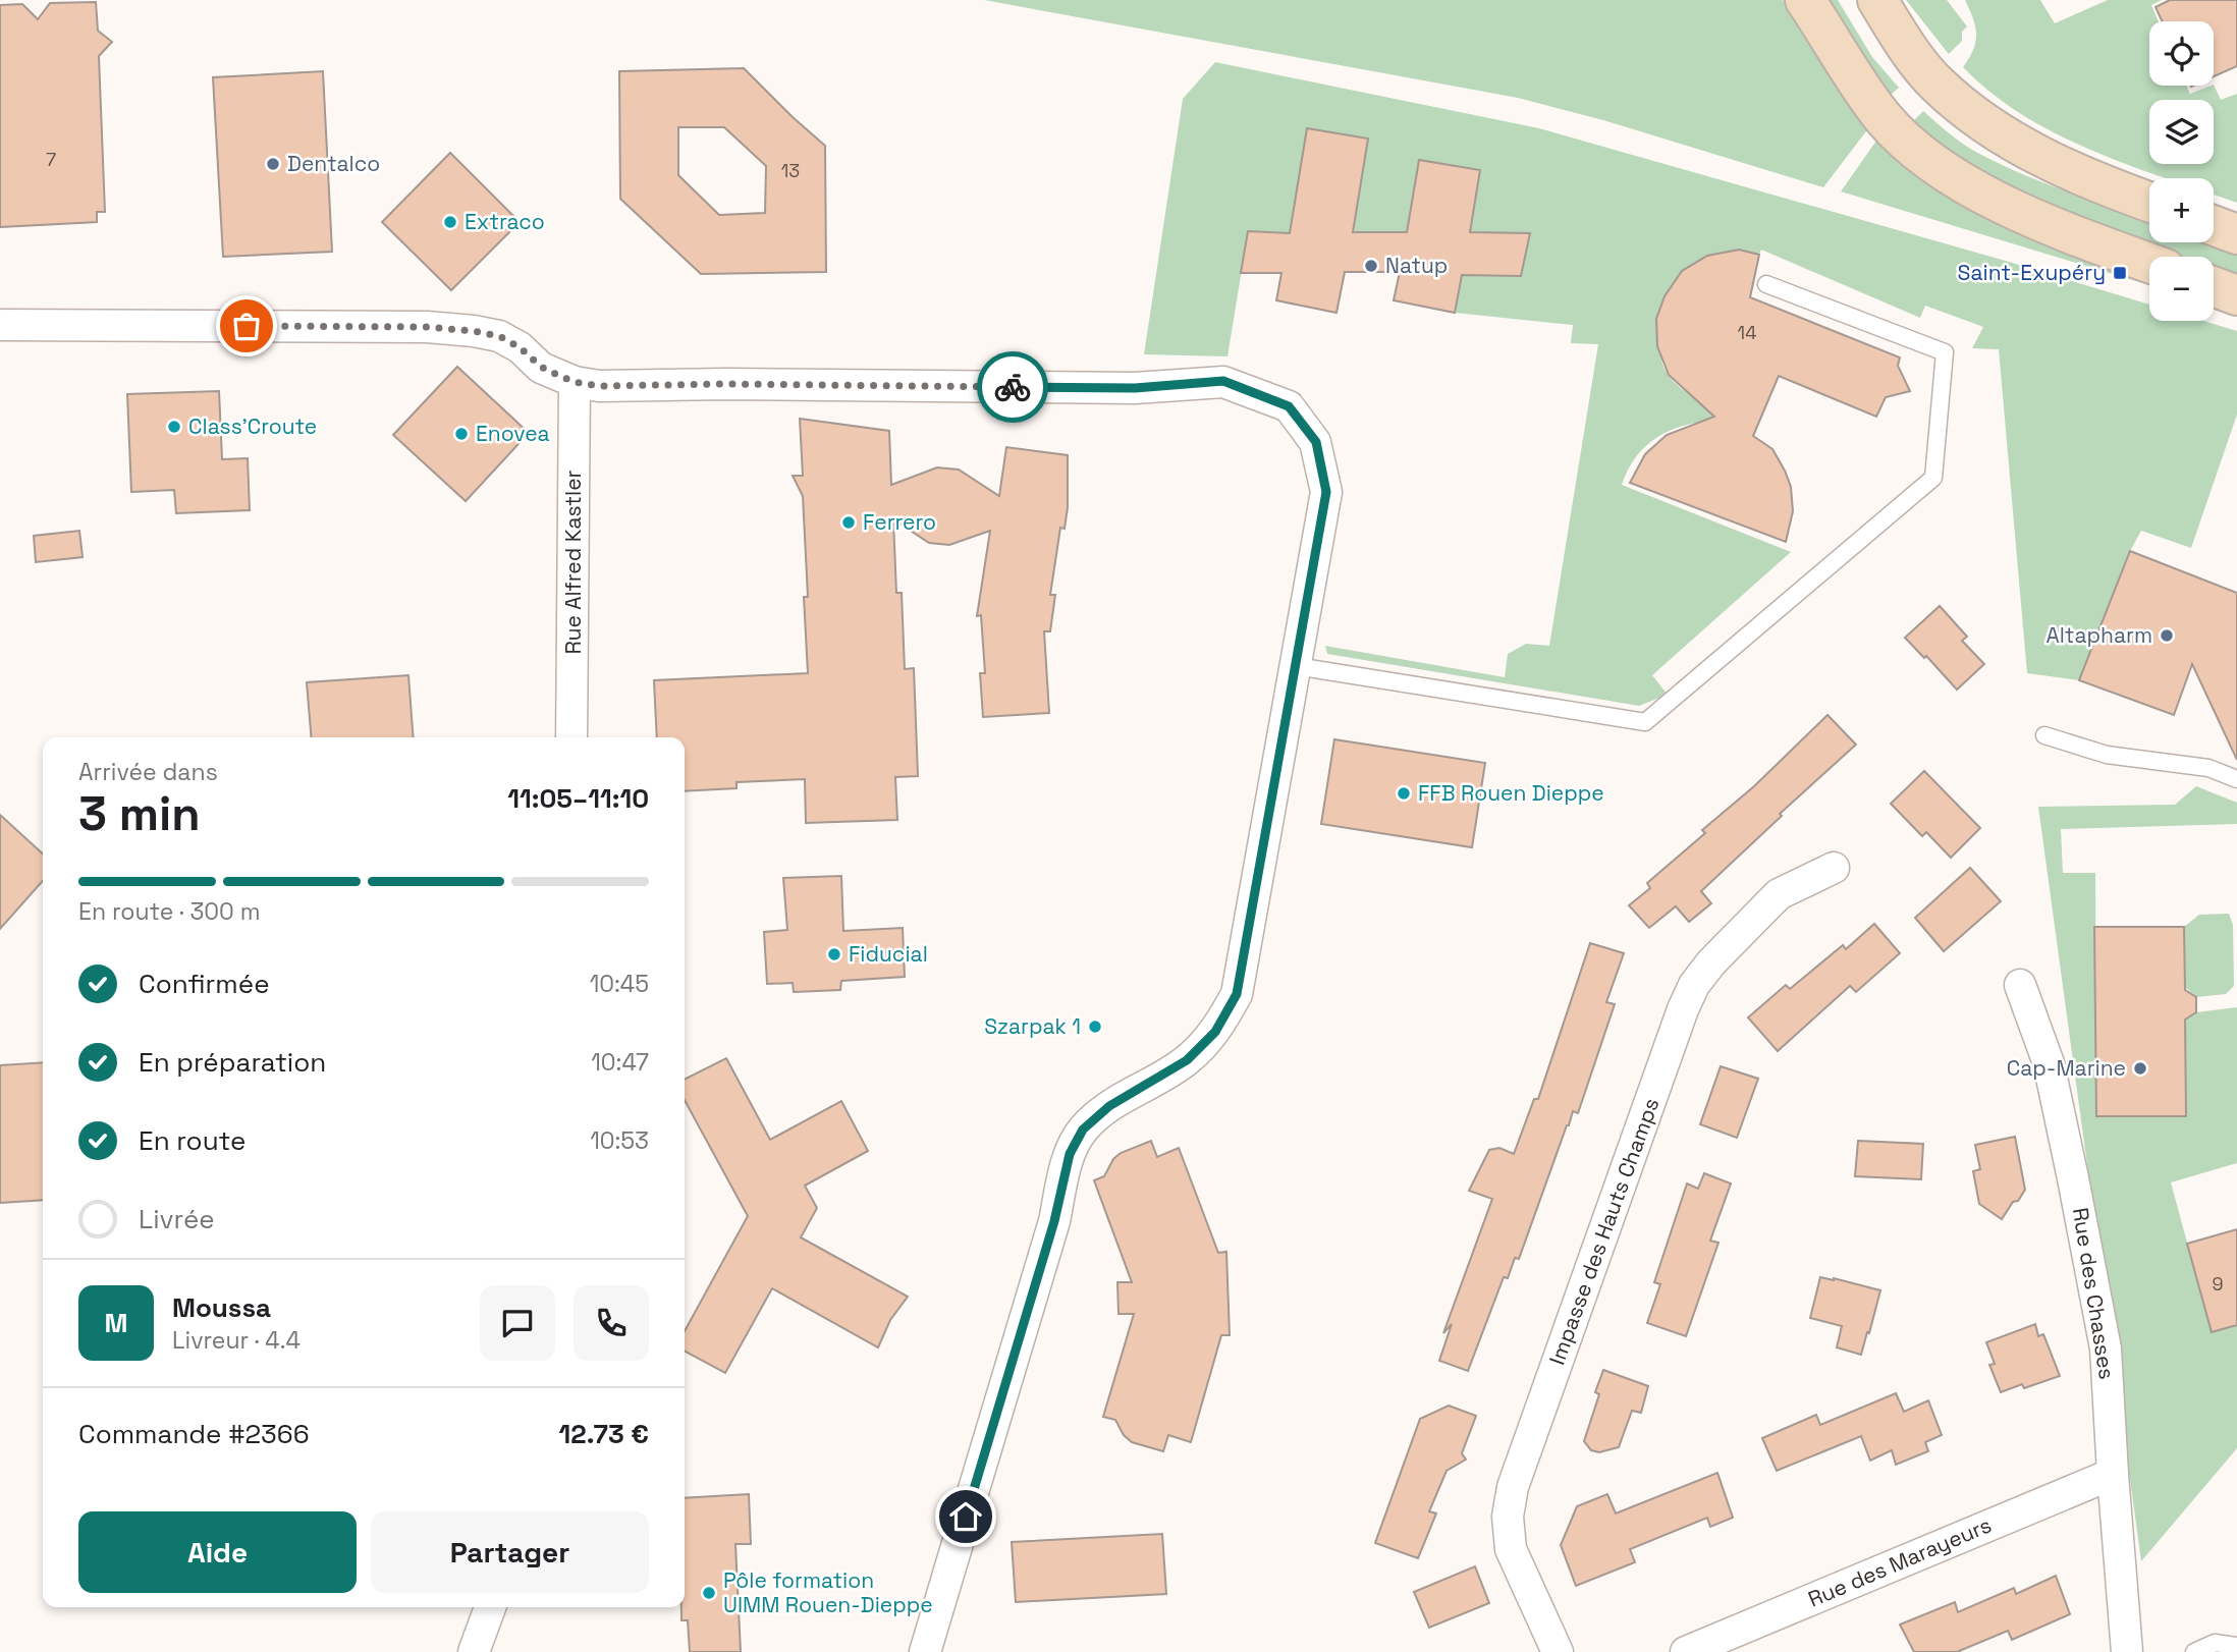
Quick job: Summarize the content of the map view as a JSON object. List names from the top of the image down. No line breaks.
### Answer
{"streets":{"street":["Rue Alfred Kastler","Impasse des Hauts Champs","Rue des Chasses","Rue des Marayeurs"]},"crossings":[["Rue des Chasses","Rue des Marayeurs"]],"places":{"other":["Dentalco","Extraco","Natup","Class'Croute","Enovea","Ferrero","Altapharm","FFB Rouen Dieppe","Fiducial","Szarpak 1","Cap-Marine","Pôle formation UIMM Rouen-Dieppe"],"transit":["Saint-Exupéry"]},"house_numbers":["7","13","14","9"],"page":{"map_buttons":["+","−"],"heading":["3 min","Arrivée dans","11:05–11:10"],"panel":["Moussa","Livreur · 4.4","Commande #2366","12.73 €"],"bar":"En route · 300 m","list":[["Confirmée","10:45"],["En préparation","10:47"],["En route","10:53"],"Livrée"],"round":"M","buttons":["Aide","Partager"]}}
